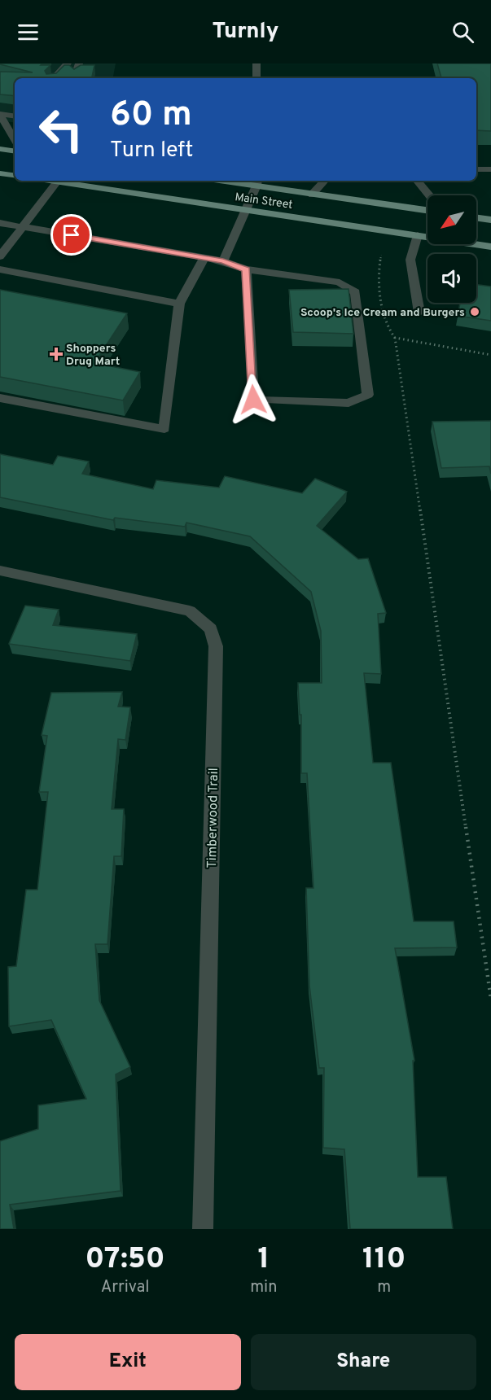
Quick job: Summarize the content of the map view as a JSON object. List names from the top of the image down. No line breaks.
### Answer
{"streets":{"main road":["Main Street"],"street":["Timberwood Trail"]},"places":{"other":["Scoop's Ice Cream and Burgers"],"health":["Shoppers Drug Mart"]},"north":"bottom left","page":{"header":"Turnly","turn":["60 m","Turn left"],"eta":["07:50","Arrival","1","min","110","m"],"buttons":["Exit","Share"]}}
